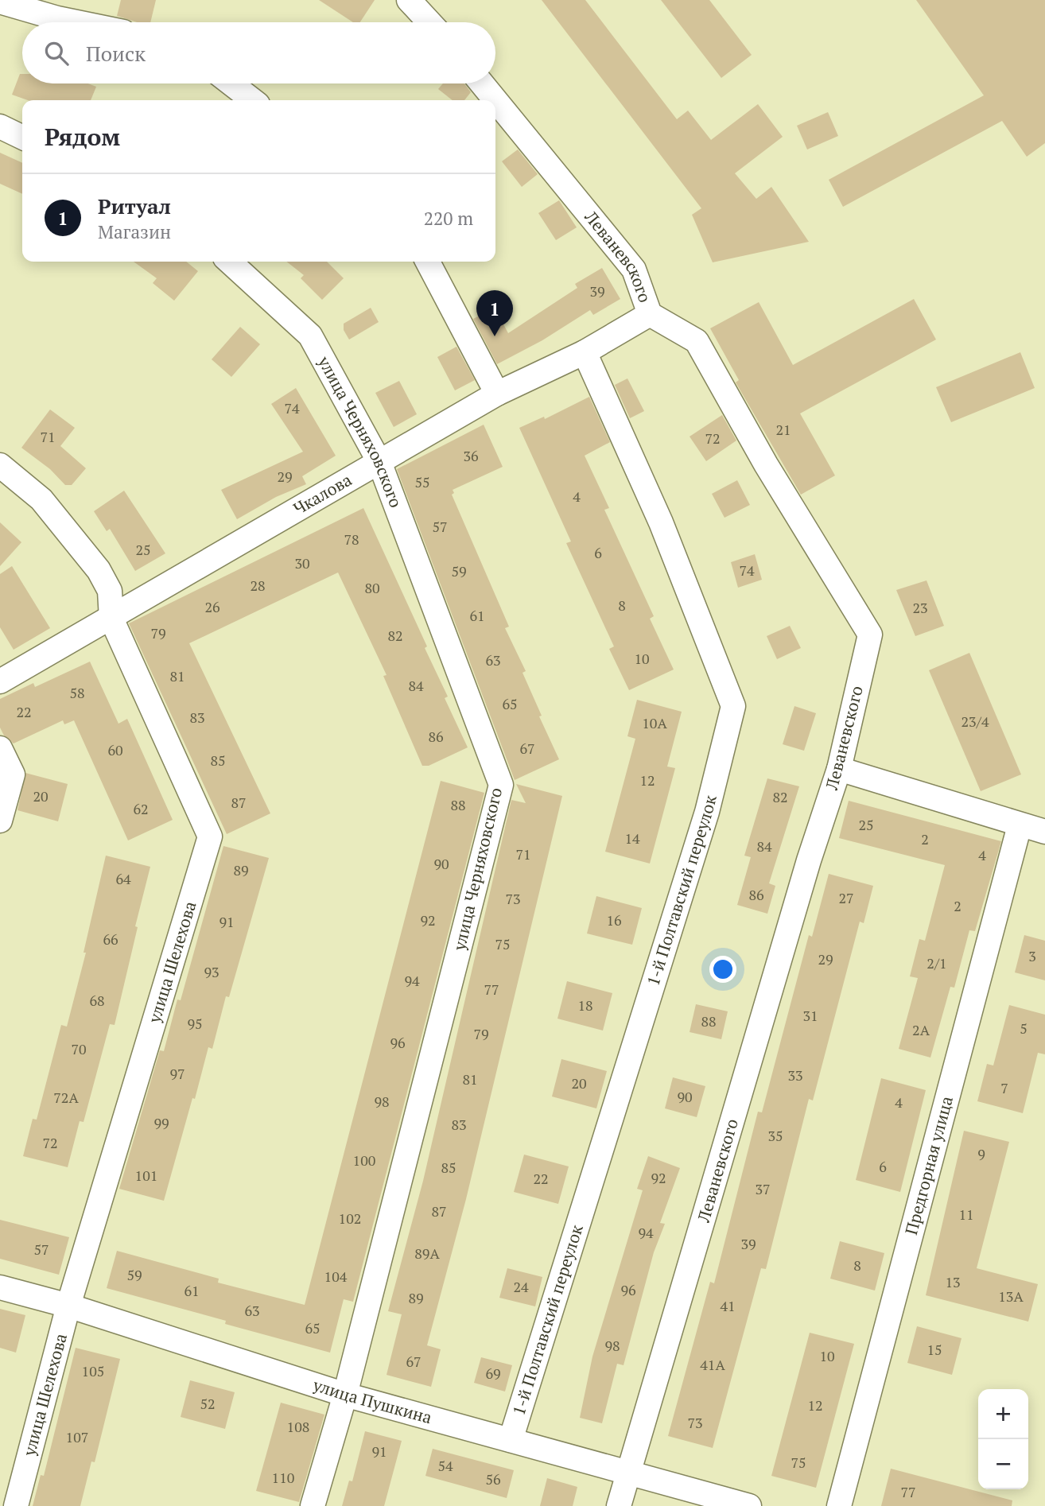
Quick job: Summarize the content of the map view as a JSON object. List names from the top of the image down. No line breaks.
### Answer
{"streets":{"street":["Леваневского","улица Черняховского","Чкалова","1-й Полтавский переулок","улица Шелехова","Предгорная улица","улица Пушкина"]},"crossings":[["Леваневского","Чкалова"],["Леваневского","улица Пушкина"],["улица Черняховского","Чкалова"],["улица Черняховского","улица Пушкина"],["Чкалова","1-й Полтавский переулок"],["Чкалова","улица Шелехова"],["1-й Полтавский переулок","улица Пушкина"],["улица Шелехова","улица Пушкина"]],"house_numbers":["39","74","21","71","72","36","29","55","4","57","78","25","6","30","74","59","28","80","8","26","23","61","79","82","10","63","81","84","58","65","22","83","23/4","10А","86","67","60","85","12","20","82","87","88","62","25","14","2","84","71","4","90","89","64","86","27","73","2","92","16","91","66","75","3","29","2/1","93","94","77","68","18","31","88","95","5","2А","79","96","70","97","33","81","20","7","90","72А","98","4","99","83","35","72","9","100","6","85","101","92","22","37","87","11","102","94","39","57","89А","8","59","104","13","24","96","61","13А","89","41","63","65","98","15","10","67","41А","105","69","52","12","73","108","107","91","75","54","110","56","77"],"page":{"search":"Поиск","heading":"Рядом","list":[{"mark":"1","name":"Ритуал","note":"Магазин","value":"220 m"}],"pins":"1","map_buttons":["+","−"]}}
